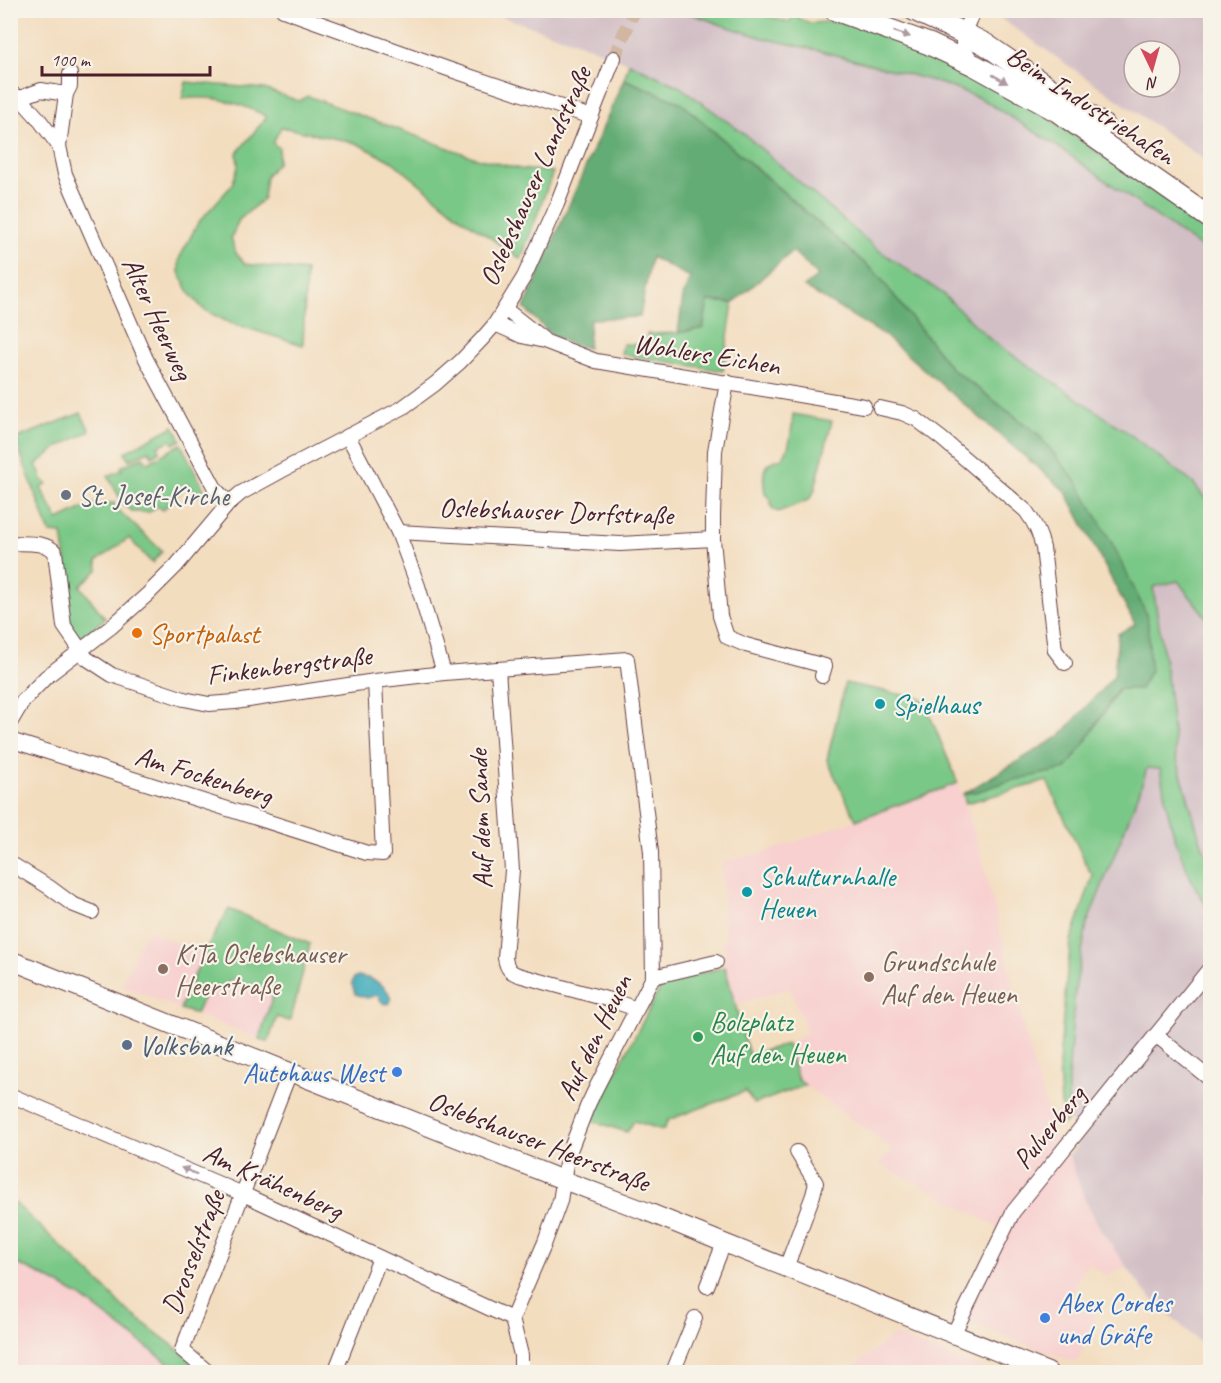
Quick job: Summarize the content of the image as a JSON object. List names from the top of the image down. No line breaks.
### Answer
{"streets":{"main road":["Beim Industriehafen","Oslebshauser Heerstraße"],"street":["Oslebshauser Landstraße","Alter Heerweg","Wohlers Eichen","Oslebshauser Dorfstraße","Finkenbergstraße","Am Fockenberg","Auf dem Sande","Auf den Heuen","Pulverberg","Am Krähenberg","Drosselstraße"]},"crossings":[["Oslebshauser Landstraße","Alter Heerweg"],["Oslebshauser Landstraße","Wohlers Eichen"],["Oslebshauser Landstraße","Finkenbergstraße"],["Finkenbergstraße","Am Fockenberg"],["Finkenbergstraße","Auf dem Sande"],["Finkenbergstraße","Auf den Heuen"],["Auf dem Sande","Auf den Heuen"],["Auf den Heuen","Oslebshauser Heerstraße"],["Auf den Heuen","Am Krähenberg"],["Pulverberg","Oslebshauser Heerstraße"],["Oslebshauser Heerstraße","Drosselstraße"],["Am Krähenberg","Drosselstraße"]],"one_way":["Am Krähenberg"],"places":["St. Josef-Kirche","Sportpalast","Spielhaus","Schulturnhalle Heuen","KiTa Oslebshauser Heerstraße","Grundschule Auf den Heuen","Bolzplatz Auf den Heuen","Volksbank","Autohaus West","Abex Cordes und Gräfe"],"scale_bar":"100 m","north":"bottom"}
